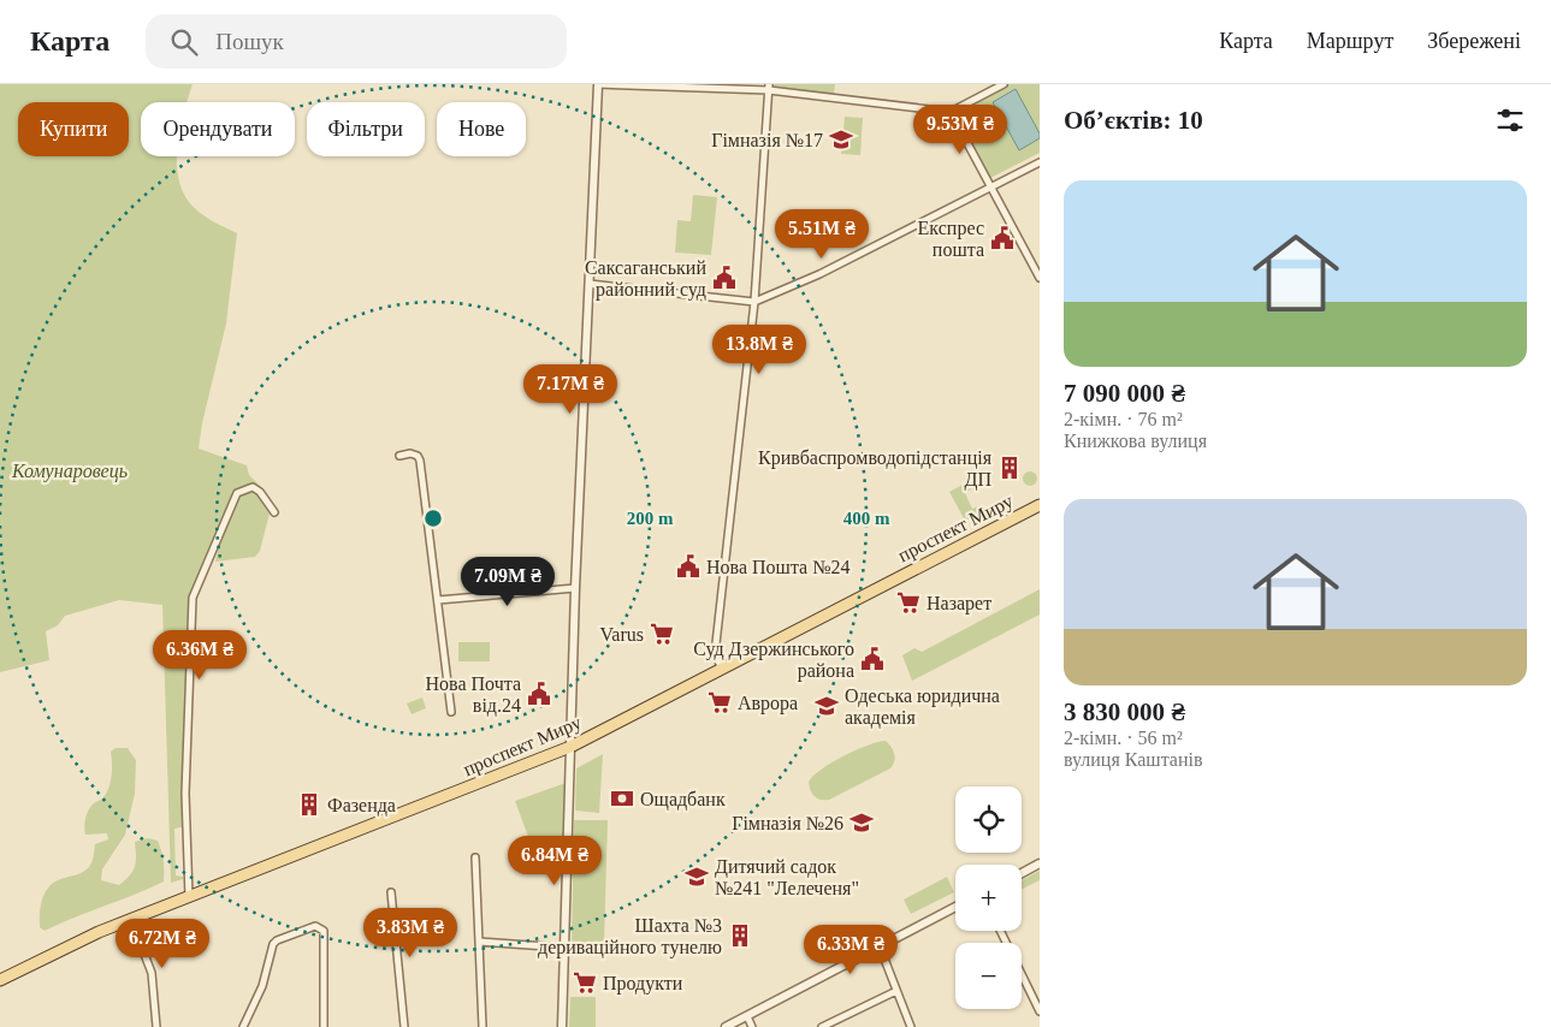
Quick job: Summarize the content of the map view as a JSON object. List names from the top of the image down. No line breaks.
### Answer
{"streets":{"main road":["проспект Миру"]},"parks":["Комунаровець"],"places":{"school or university":["Гімназія №17","Одеська юридична академія","Гімназія №26","Дитячий садок №241 \"Лелеченя\""],"public building":["Експрес пошта","Саксаганський районний суд","Нова Пошта №24","Суд Дзержинського района","Нова Почта від.24"],"building":["Кривбаспромводопідстанція ДП","Фазенда","Шахта №3 дериваційного тунелю"],"supermarket":["Назарет","Varus","Аврора","Продукти"],"bank":["Ощадбанк"]},"page":{"header":"Карта","search":"Пошук","nav":["Карта","Маршрут","Збережені"],"heading":"Об’єктів: 10","chip":["Купити","Орендувати","Фільтри","Нове"],"price":["9.53M ₴","5.51M ₴","13.8M ₴","7.17M ₴","7.09M ₴","6.36M ₴","6.84M ₴","3.83M ₴","6.72M ₴","6.33M ₴"],"list":[{"name":"7 090 000 ₴","note":"2-кімн. · 76 m² · Книжкова вулиця"},{"name":"3 830 000 ₴","note":"2-кімн. · 56 m² · вулиця Каштанів"}],"map_buttons":["+","−"]},"rings":["200 m","400 m"]}
